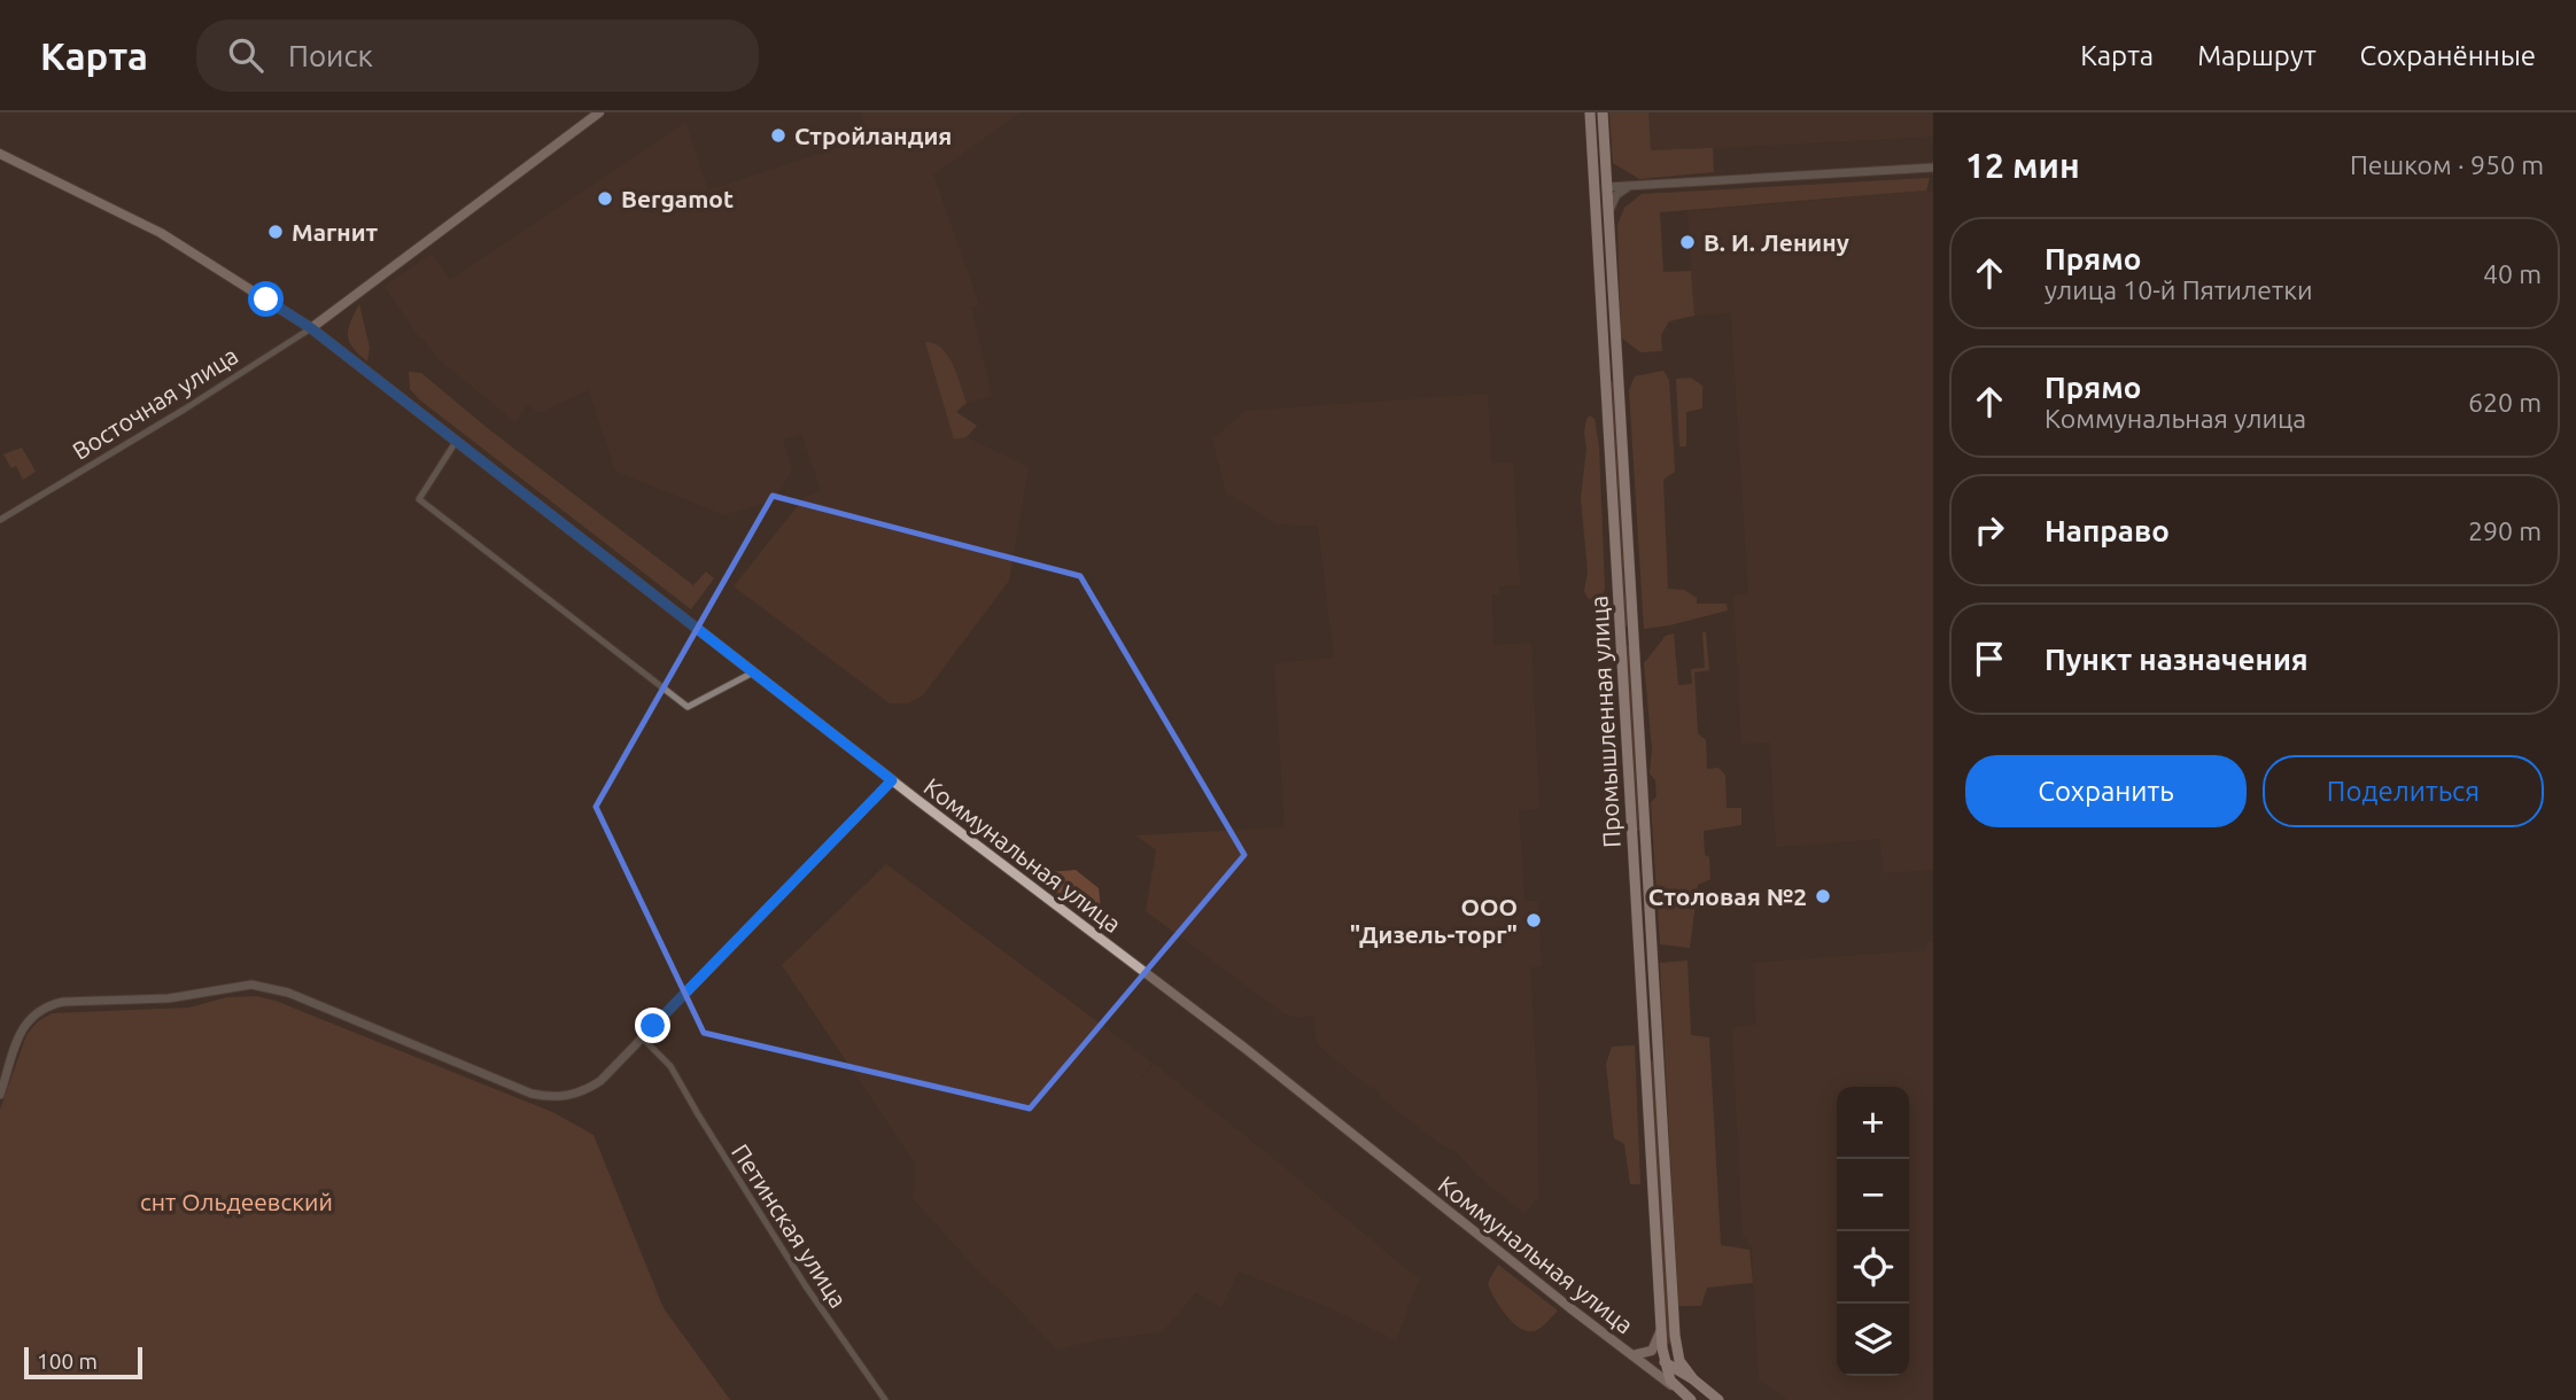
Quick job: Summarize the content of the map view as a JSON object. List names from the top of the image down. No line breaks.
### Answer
{"streets":{"main road":["Восточная улица","Промышленная улица","Коммунальная улица"],"street":["Петинская улица"]},"crossings":[["Восточная улица","Коммунальная улица"],["Промышленная улица","Коммунальная улица"]],"parks":["снт Ольдеевский"],"places":["Стройландия","Bergamot","Магнит","В. И. Ленину","Столовая №2","ООО \"Дизель-торг\""],"scale_bar":"100 m","page":{"header":"Карта","search":"Поиск","nav":["Карта","Маршрут","Сохранённые"],"heading":["12 мин","Пешком · 950 m"],"list":[["Прямо","улица 10-й Пятилетки","40 m"],["Прямо","Коммунальная улица","620 m"],["Направо","290 m"],"Пункт назначения"],"buttons":["Сохранить","Поделиться"],"map_buttons":["+","−"],"scale":"100 m"}}
